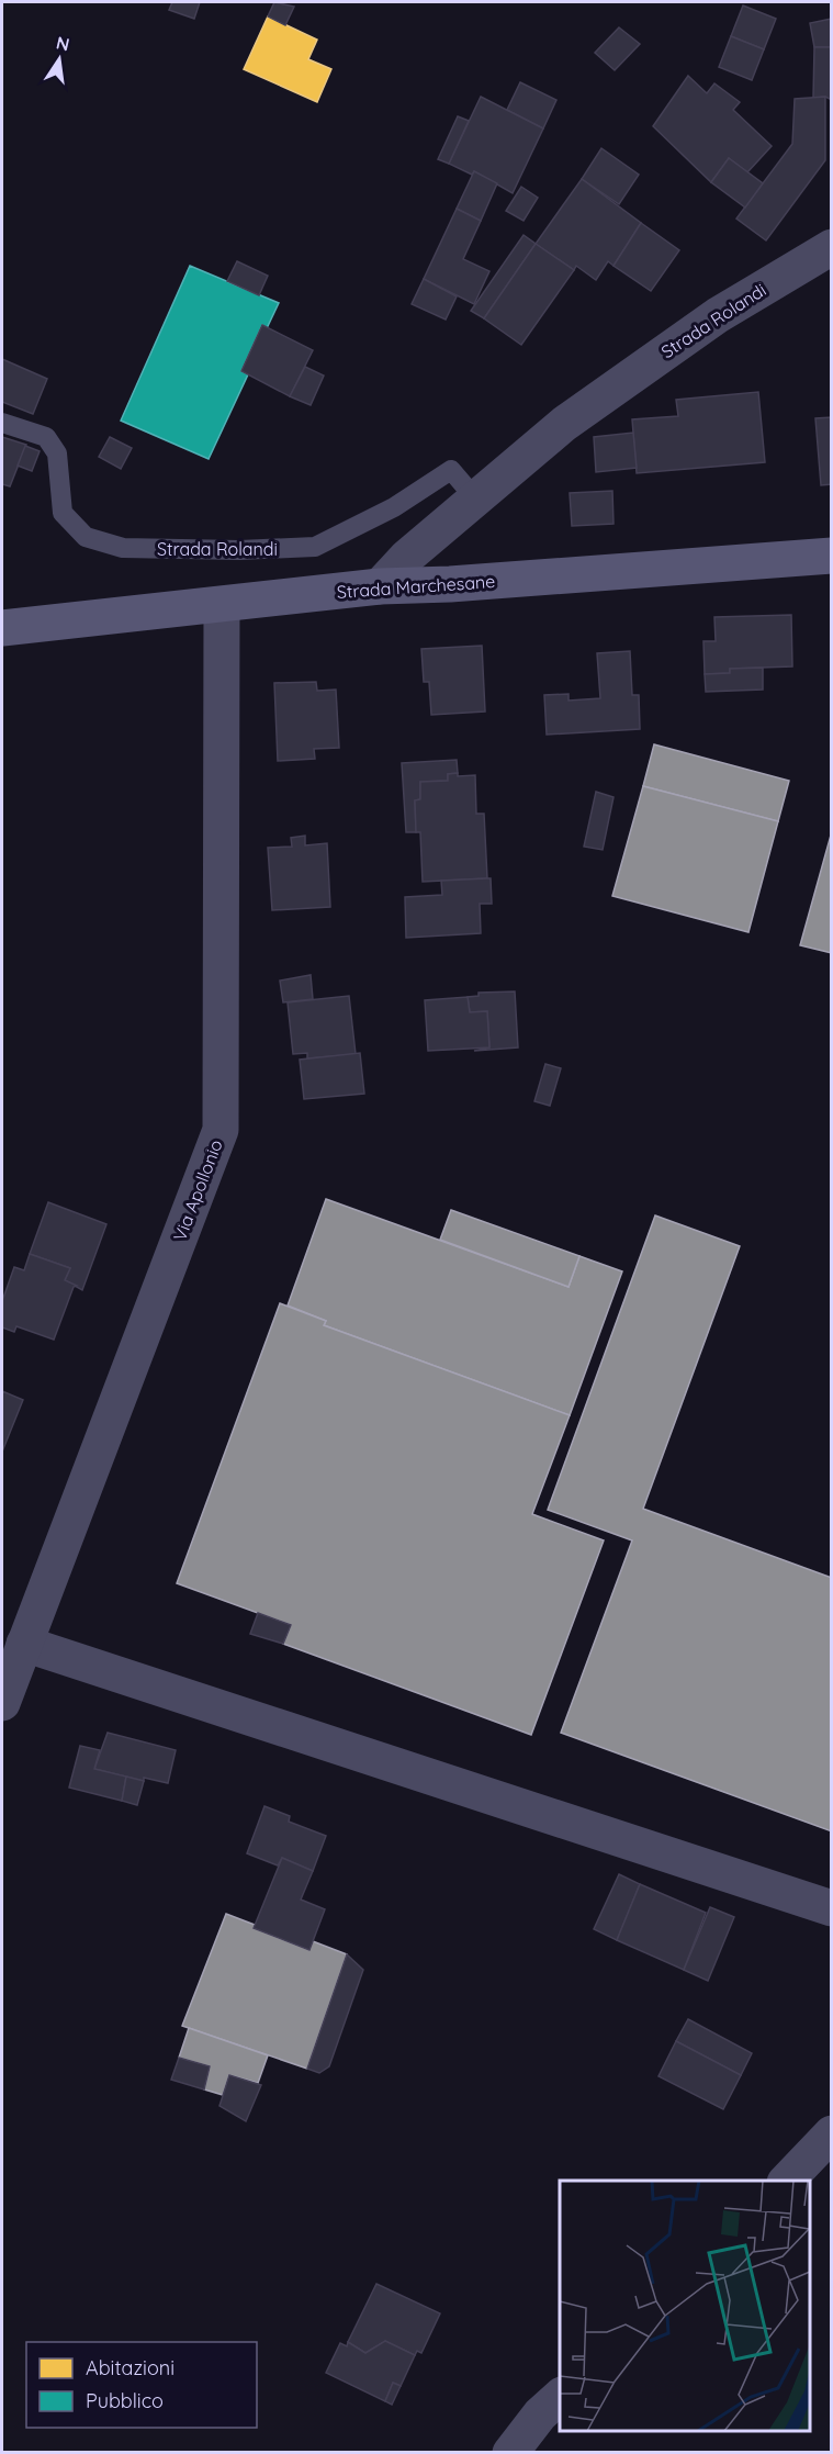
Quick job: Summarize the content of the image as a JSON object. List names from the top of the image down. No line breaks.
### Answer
{"streets":{"main road":["Strada Marchesane"],"street":["Strada Rolandi","Via Apollonio"]},"crossings":[["Strada Rolandi","Strada Marchesane"],["Strada Marchesane","Via Apollonio"]],"legend":["Abitazioni","Pubblico"],"north":"top"}
